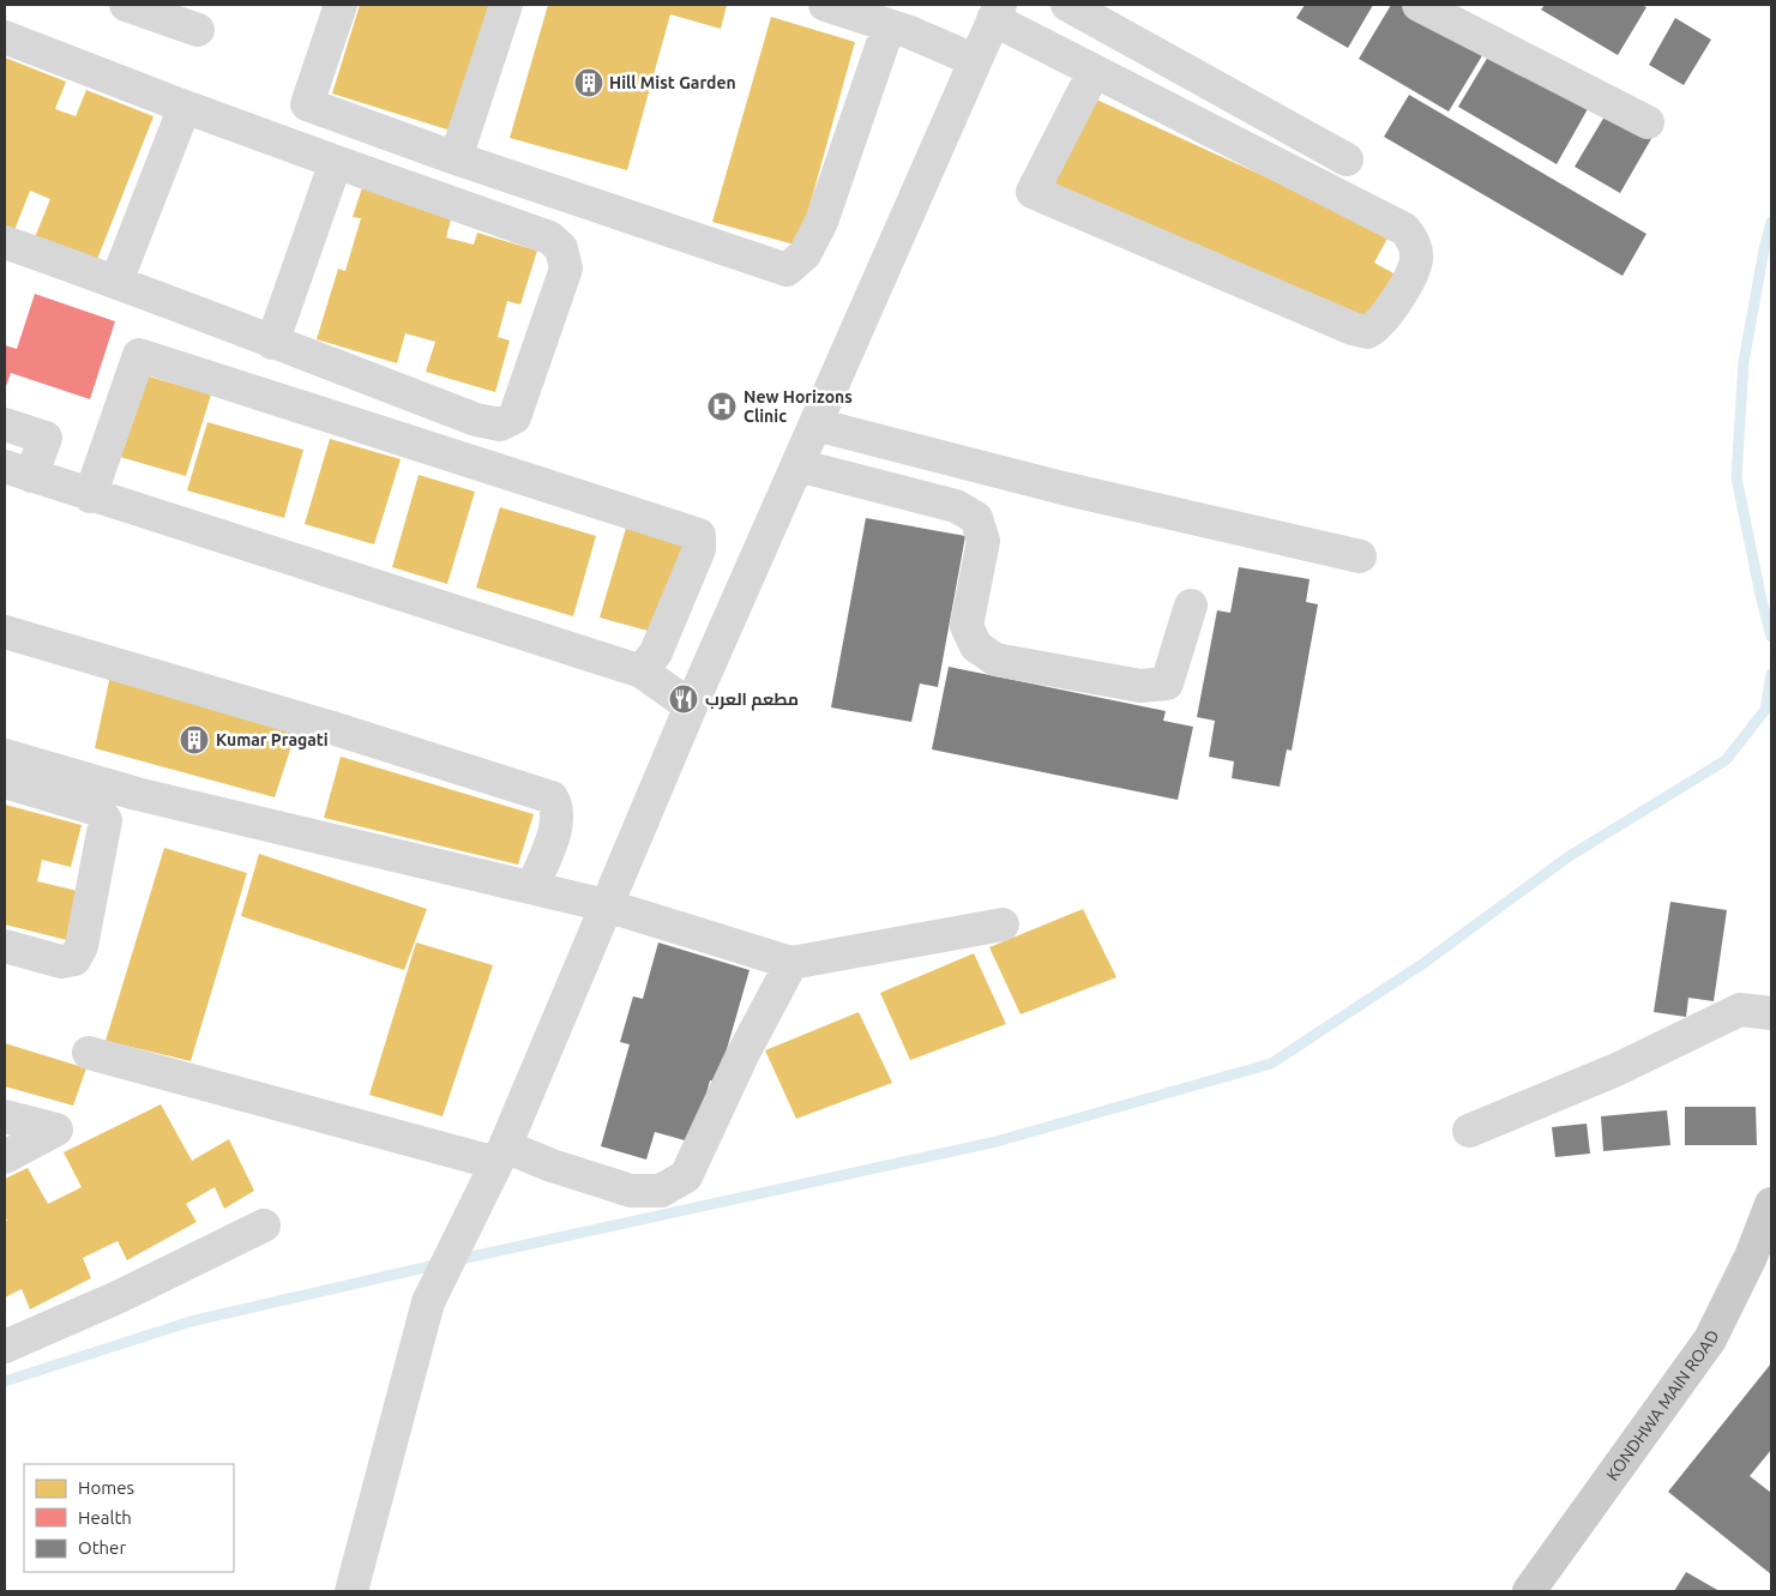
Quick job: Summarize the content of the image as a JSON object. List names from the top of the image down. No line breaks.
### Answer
{"streets":{"main road":["KONDHWA MAIN ROAD"]},"places":{"building":["Hill Mist Garden","Kumar Pragati"],"hospital":["New Horizons Clinic"],"restaurant":["مطعم العرب"]},"legend":["Homes","Health","Other"]}
